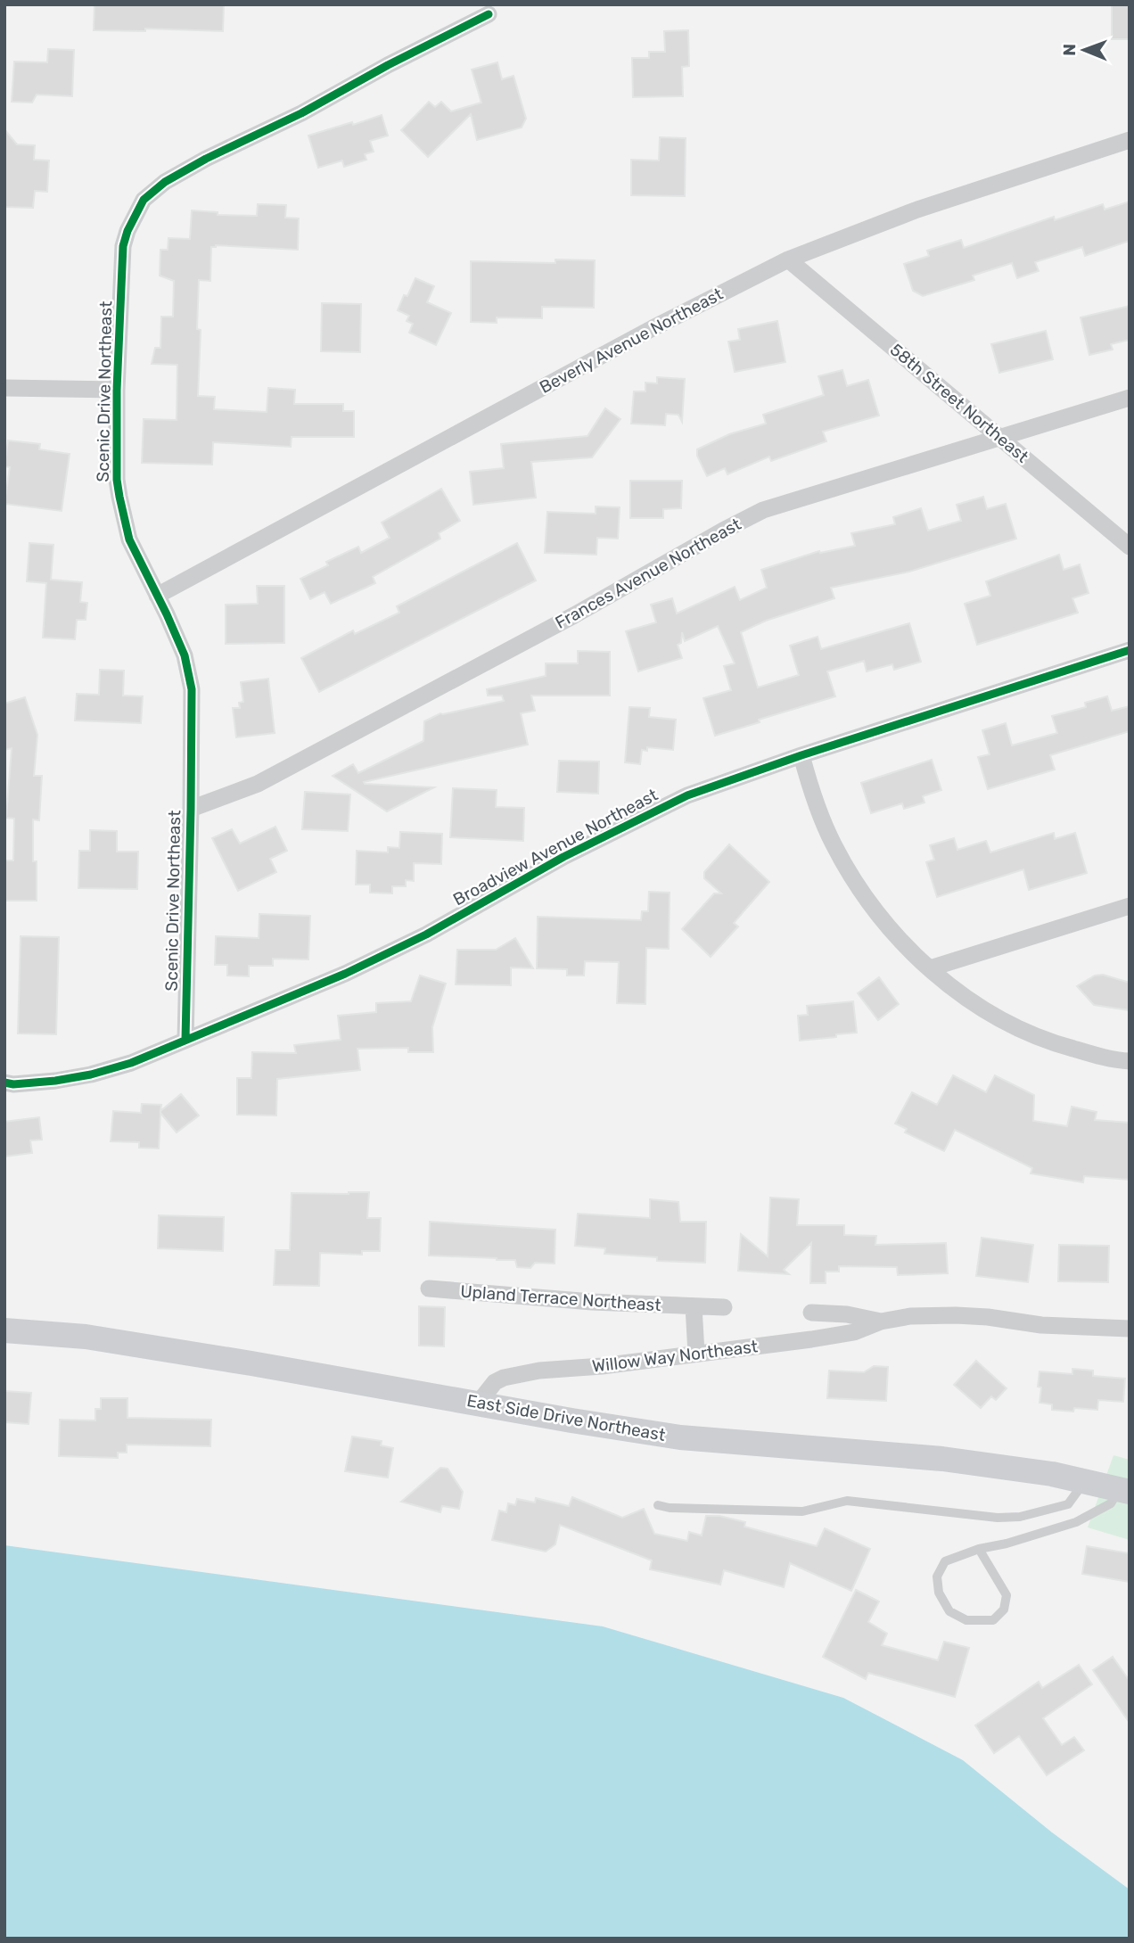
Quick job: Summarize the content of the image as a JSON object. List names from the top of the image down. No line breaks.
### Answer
{"streets":{"main road":["East Side Drive Northeast"],"street":["Beverly Avenue Northeast","Scenic Drive Northeast","58th Street Northeast","Frances Avenue Northeast","Broadview Avenue Northeast","Upland Terrace Northeast","Willow Way Northeast"]},"crossings":[["Beverly Avenue Northeast","Scenic Drive Northeast"],["Beverly Avenue Northeast","58th Street Northeast"],["Scenic Drive Northeast","Frances Avenue Northeast"],["Scenic Drive Northeast","Broadview Avenue Northeast"],["58th Street Northeast","Frances Avenue Northeast"],["Willow Way Northeast","East Side Drive Northeast"]],"north":"left"}
